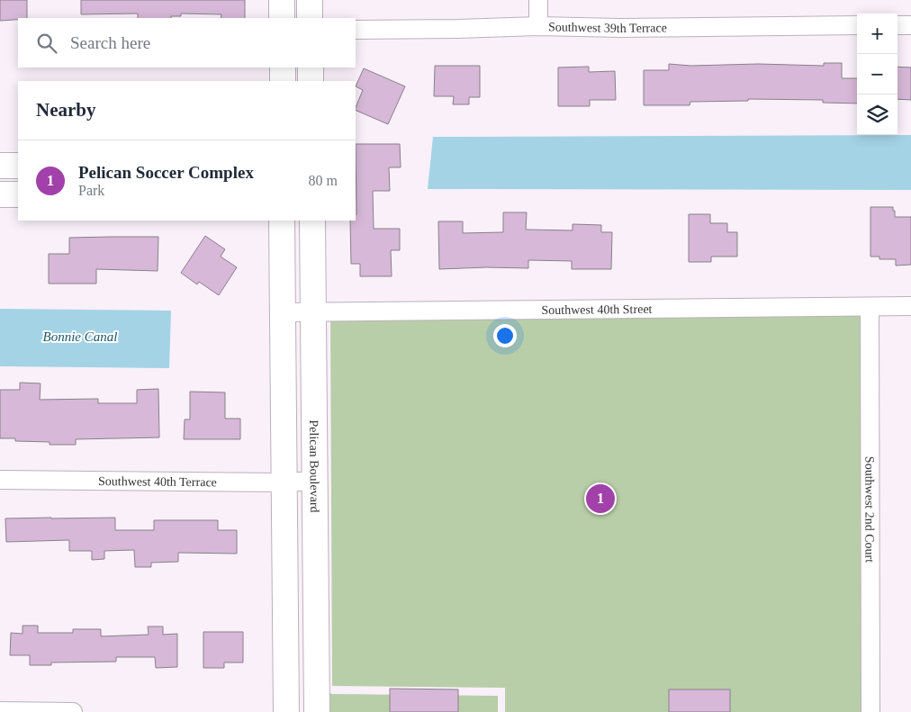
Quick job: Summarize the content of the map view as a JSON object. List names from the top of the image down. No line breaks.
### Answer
{"streets":{"street":["Southwest 39th Terrace","Southwest 40th Street","Pelican Boulevard","Southwest 40th Terrace","Southwest 2nd Court"]},"crossings":[["Southwest 40th Street","Pelican Boulevard"],["Southwest 40th Street","Southwest 2nd Court"],["Pelican Boulevard","Southwest 40th Terrace"]],"water":["Bonnie Canal"],"page":{"map_buttons":["+","−"],"search":"Search here","heading":"Nearby","list":[{"mark":"1","name":"Pelican Soccer Complex","note":"Park","value":"80 m"}],"pins":"1"}}
